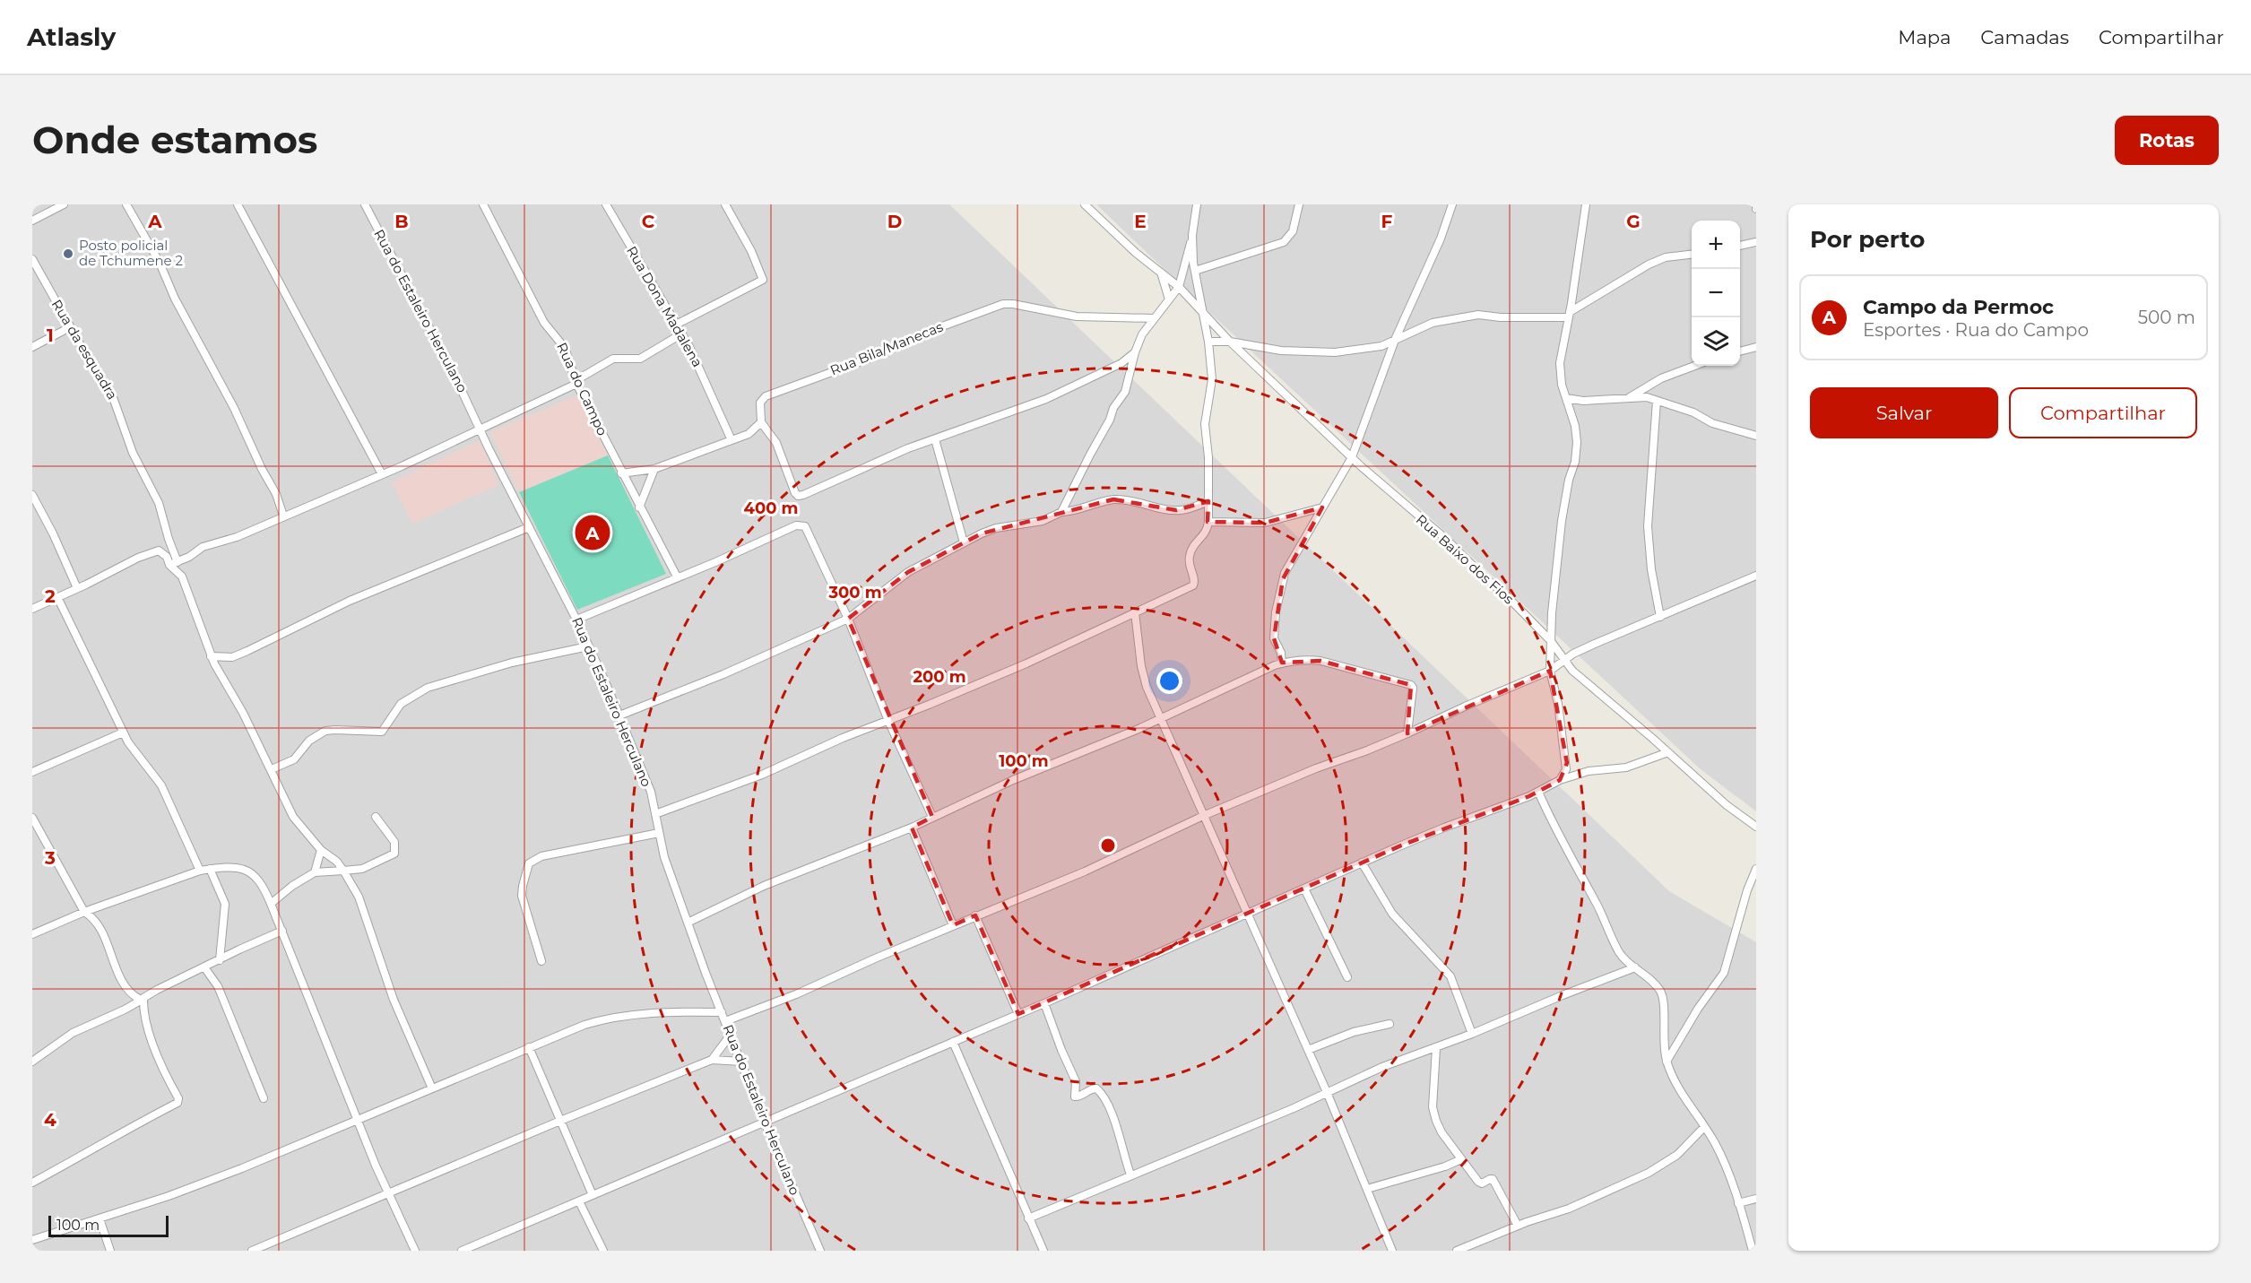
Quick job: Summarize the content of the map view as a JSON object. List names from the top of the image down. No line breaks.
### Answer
{"streets":{"street":["Rua Dona Madalena","Rua do Estaleiro Herculano","Rua Bila/Manecas","Rua da esquadra","Rua do Campo","Rua Baixo dos Fios"]},"places":["Posto policial de Tchumene 2"],"scale_bar":"100 m","page":{"header":"Atlasly","nav":["Mapa","Camadas","Compartilhar"],"buttons":["Rotas",["Salvar","Compartilhar"]],"title":"Onde estamos","heading":"Por perto","map_buttons":["+","−"],"list":[{"mark":"A","name":"Campo da Permoc","note":"Esportes · Rua do Campo","value":"500 m"}],"pins":"A","scale":"100 m"},"grid":{"columns":["A","B","C","D","E","F","G"],"rows":["1","2","3","4"]},"rings":["400 m","300 m","200 m","100 m"]}
